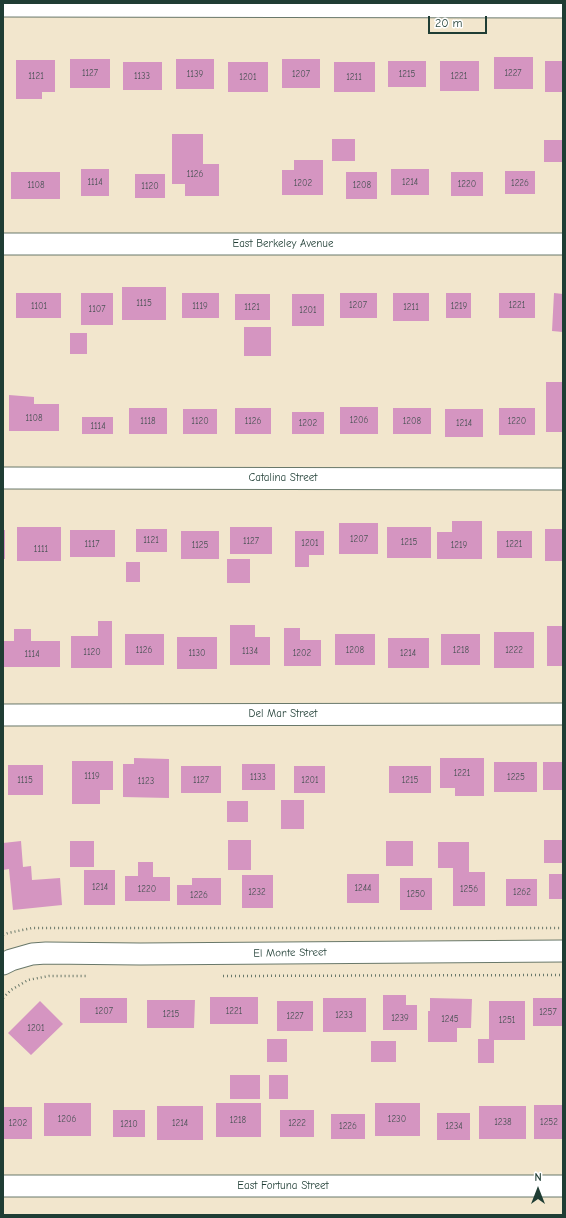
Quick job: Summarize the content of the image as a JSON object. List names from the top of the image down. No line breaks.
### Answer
{"streets":{"street":["East Berkeley Avenue","Catalina Street","Del Mar Street","El Monte Street","East Fortuna Street"]},"house_numbers":["1127","1227","1139","1207","1215","1121","1133","1221","1201","1211","1126","1114","1214","1202","1226","1220","1108","1208","1120","1115","1207","1221","1101","1119","1219","1121","1211","1107","1201","1108","1206","1118","1120","1126","1208","1220","1202","1214","1114","1207","1121","1127","1215","1201","1117","1221","1125","1219","1111","1126","1208","1218","1222","1134","1120","1130","1202","1214","1114","1221","1119","1133","1225","1115","1127","1201","1215","1123","1214","1244","1220","1256","1232","1262","1250","1226","1207","1221","1257","1215","1233","1227","1239","1245","1251","1201","1206","1230","1218","1238","1252","1202","1214","1222","1210","1226","1234"],"scale_bar":"20 m","north":"top"}
